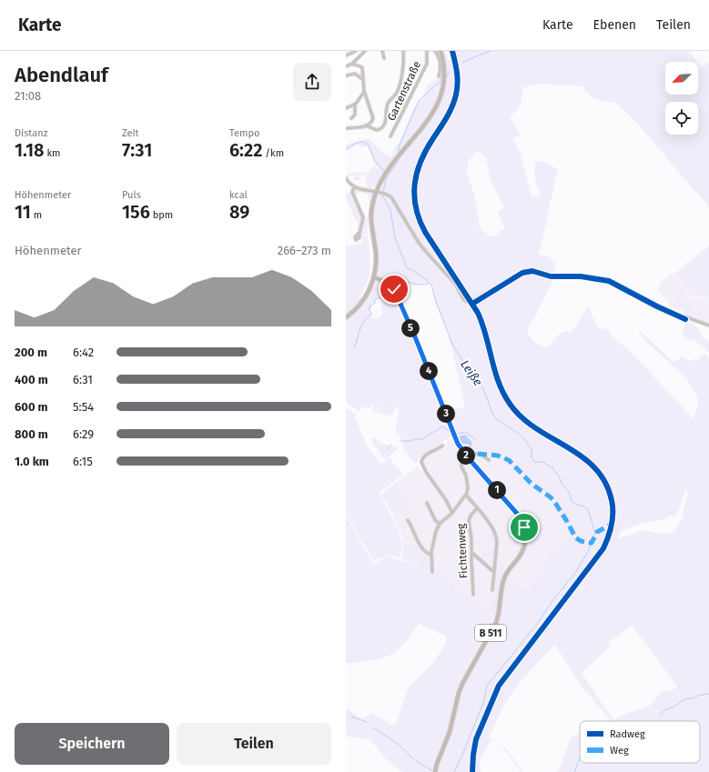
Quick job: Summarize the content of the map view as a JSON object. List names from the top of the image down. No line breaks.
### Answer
{"streets":{"main road":["B 511"],"street":["Gartenstraße","Fichtenweg"]},"water":["Leiße"],"legend":["Radweg","Weg"],"north":"bottom left","page":{"header":"Karte","nav":["Karte","Ebenen","Teilen"],"heading":["Abendlauf","21:08"],"stats":[["Distanz","1.18 km"],["Zeit","7:31"],["Tempo","6:22 /km"],["Höhenmeter","11 m"],["Puls","156 bpm"],["kcal","89"]],"chart":["Höhenmeter","266–273 m"],"pins":["5","4","3","2","1"],"list":[{"name":"200 m","note":"6:42"},{"name":"400 m","note":"6:31"},{"name":"600 m","note":"5:54"},{"name":"800 m","note":"6:29"},{"name":"1.0 km","note":"6:15"}],"buttons":["Speichern","Teilen"]}}
